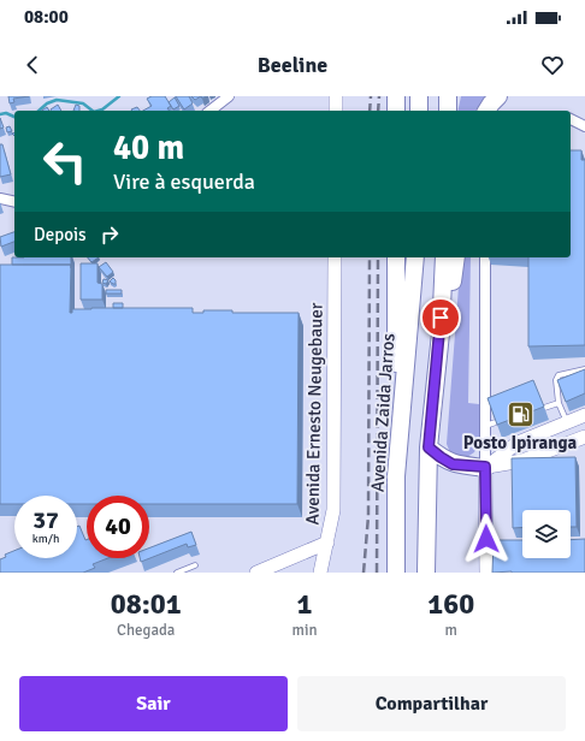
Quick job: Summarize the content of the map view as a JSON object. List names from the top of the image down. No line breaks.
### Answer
{"streets":{"highway":["Avenida Zaida Jarros"],"main road":["Avenida Ernesto Neugebauer"]},"places":{"fuel station":["Posto Ipiranga"]},"page":{"status":"08:00","header":"Beeline","turn":["40 m","Vire à esquerda"],"then":"Depois","speed":"37 km/h","limit":"40","eta":["08:01","Chegada","1","min","160","m"],"buttons":["Sair","Compartilhar"]}}
